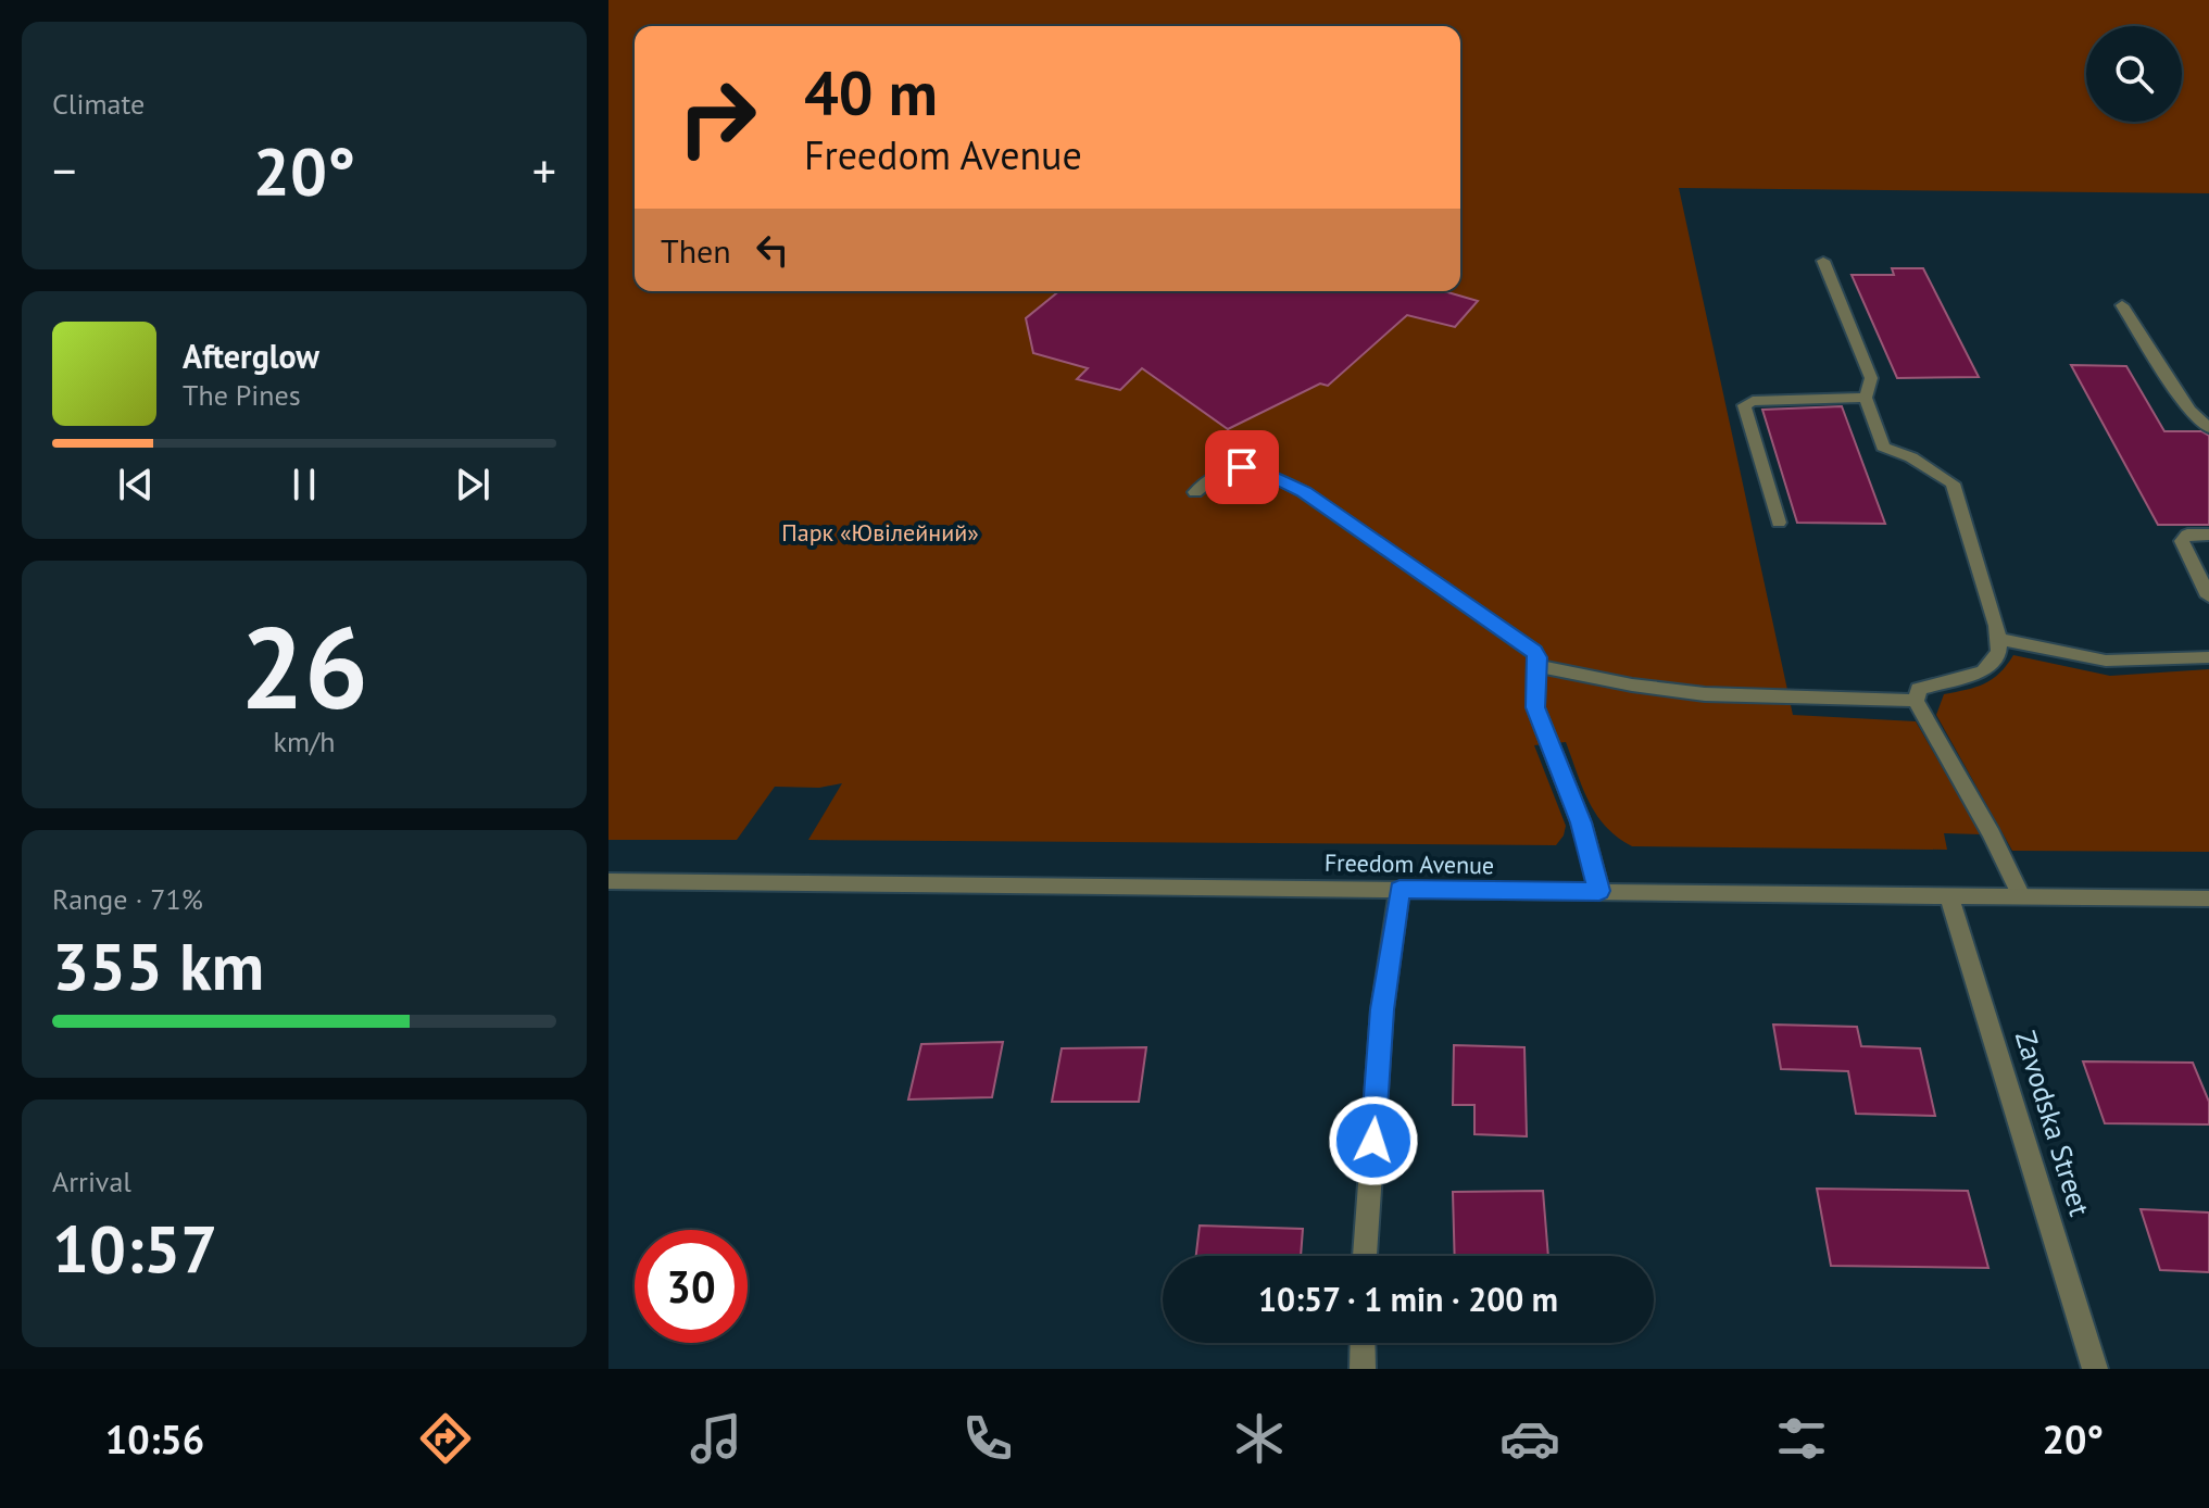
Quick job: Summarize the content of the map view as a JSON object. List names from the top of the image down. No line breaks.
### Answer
{"streets":{"street":["Freedom Avenue","Zavodska Street"]},"crossings":[["Freedom Avenue","Zavodska Street"]],"parks":["Парк «Ювілейний»"],"page":{"tile":["Climate",["26","km/h"],["Range · 71%","355 km"],["Arrival","10:57"]],"turn":["40 m","Freedom Avenue"],"heat":["−","20°","+"],"then":"Then","song":["Afterglow","The Pines"],"limit":"30","trip":"10:57 · 1 min · 200 m","tabs":["10:56","20°"]}}
